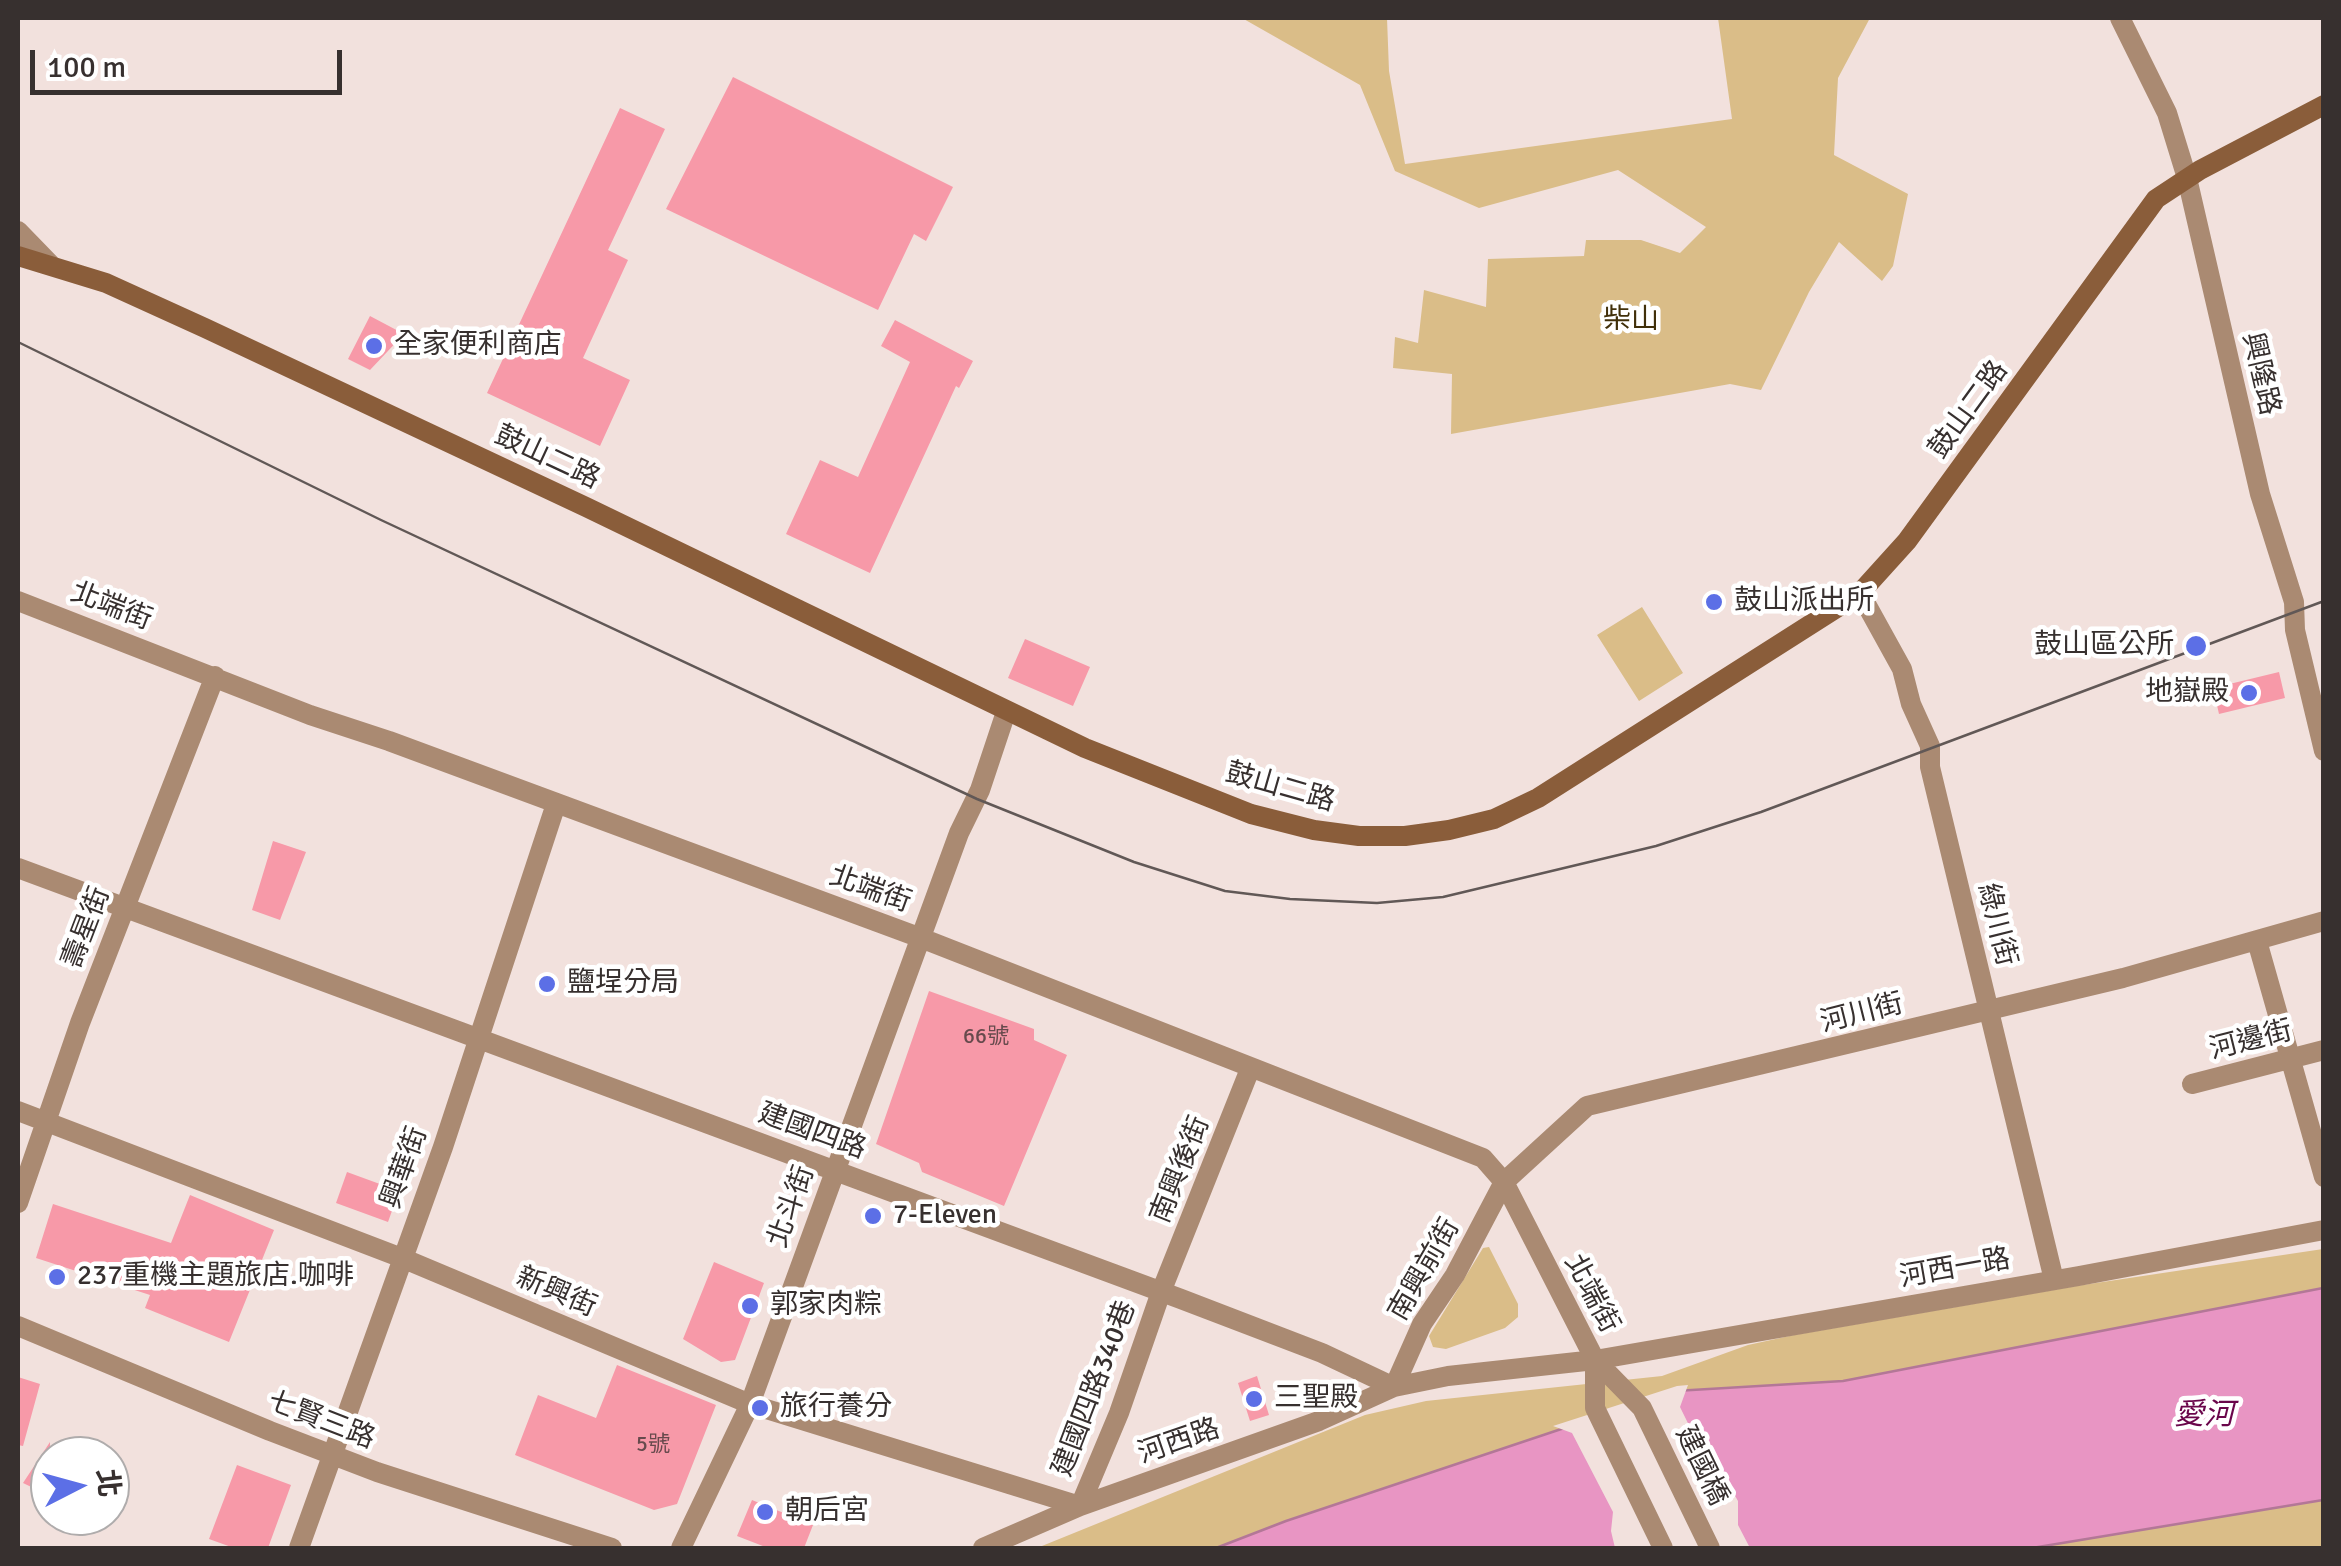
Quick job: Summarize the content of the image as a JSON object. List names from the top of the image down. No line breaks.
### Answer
{"streets":{"street":["興隆路","鼓山二路","北端街","綠川街","壽星街","河川街","河邊街","建國四路","興華街","南興後街","北斗街","河西一路","南興前街","新興街","建國四路340巷","七賢三路","河西路","建國橋"]},"crossings":[["興隆路","鼓山二路"],["鼓山二路","綠川街"],["鼓山二路","北斗街"],["北端街","壽星街"],["北端街","河川街"],["北端街","興華街"],["北端街","南興後街"],["北端街","北斗街"],["北端街","河西一路"],["北端街","南興前街"],["北端街","建國橋"],["綠川街","河川街"],["綠川街","河西一路"],["壽星街","建國四路"],["壽星街","新興街"],["河川街","南興前街"],["建國四路","興華街"],["建國四路","南興後街"],["建國四路","北斗街"],["建國四路","南興前街"],["建國四路","建國四路340巷"],["建國四路","河西路"],["興華街","新興街"],["興華街","七賢三路"],["南興後街","建國四路340巷"],["北斗街","新興街"],["河西一路","建國橋"],["南興前街","河西路"],["新興街","建國四路340巷"],["新興街","河西路"],["建國四路340巷","河西路"]],"water":["愛河"],"parks":["柴山"],"places":["全家便利商店","鼓山派出所","鼓山區公所","地嶽殿","鹽埕分局","7-Eleven","237重機主題旅店.咖啡","郭家肉粽","三聖殿","旅行養分","朝后宮"],"house_numbers":["66號","5號"],"scale_bar":"100 m","north":"right"}
